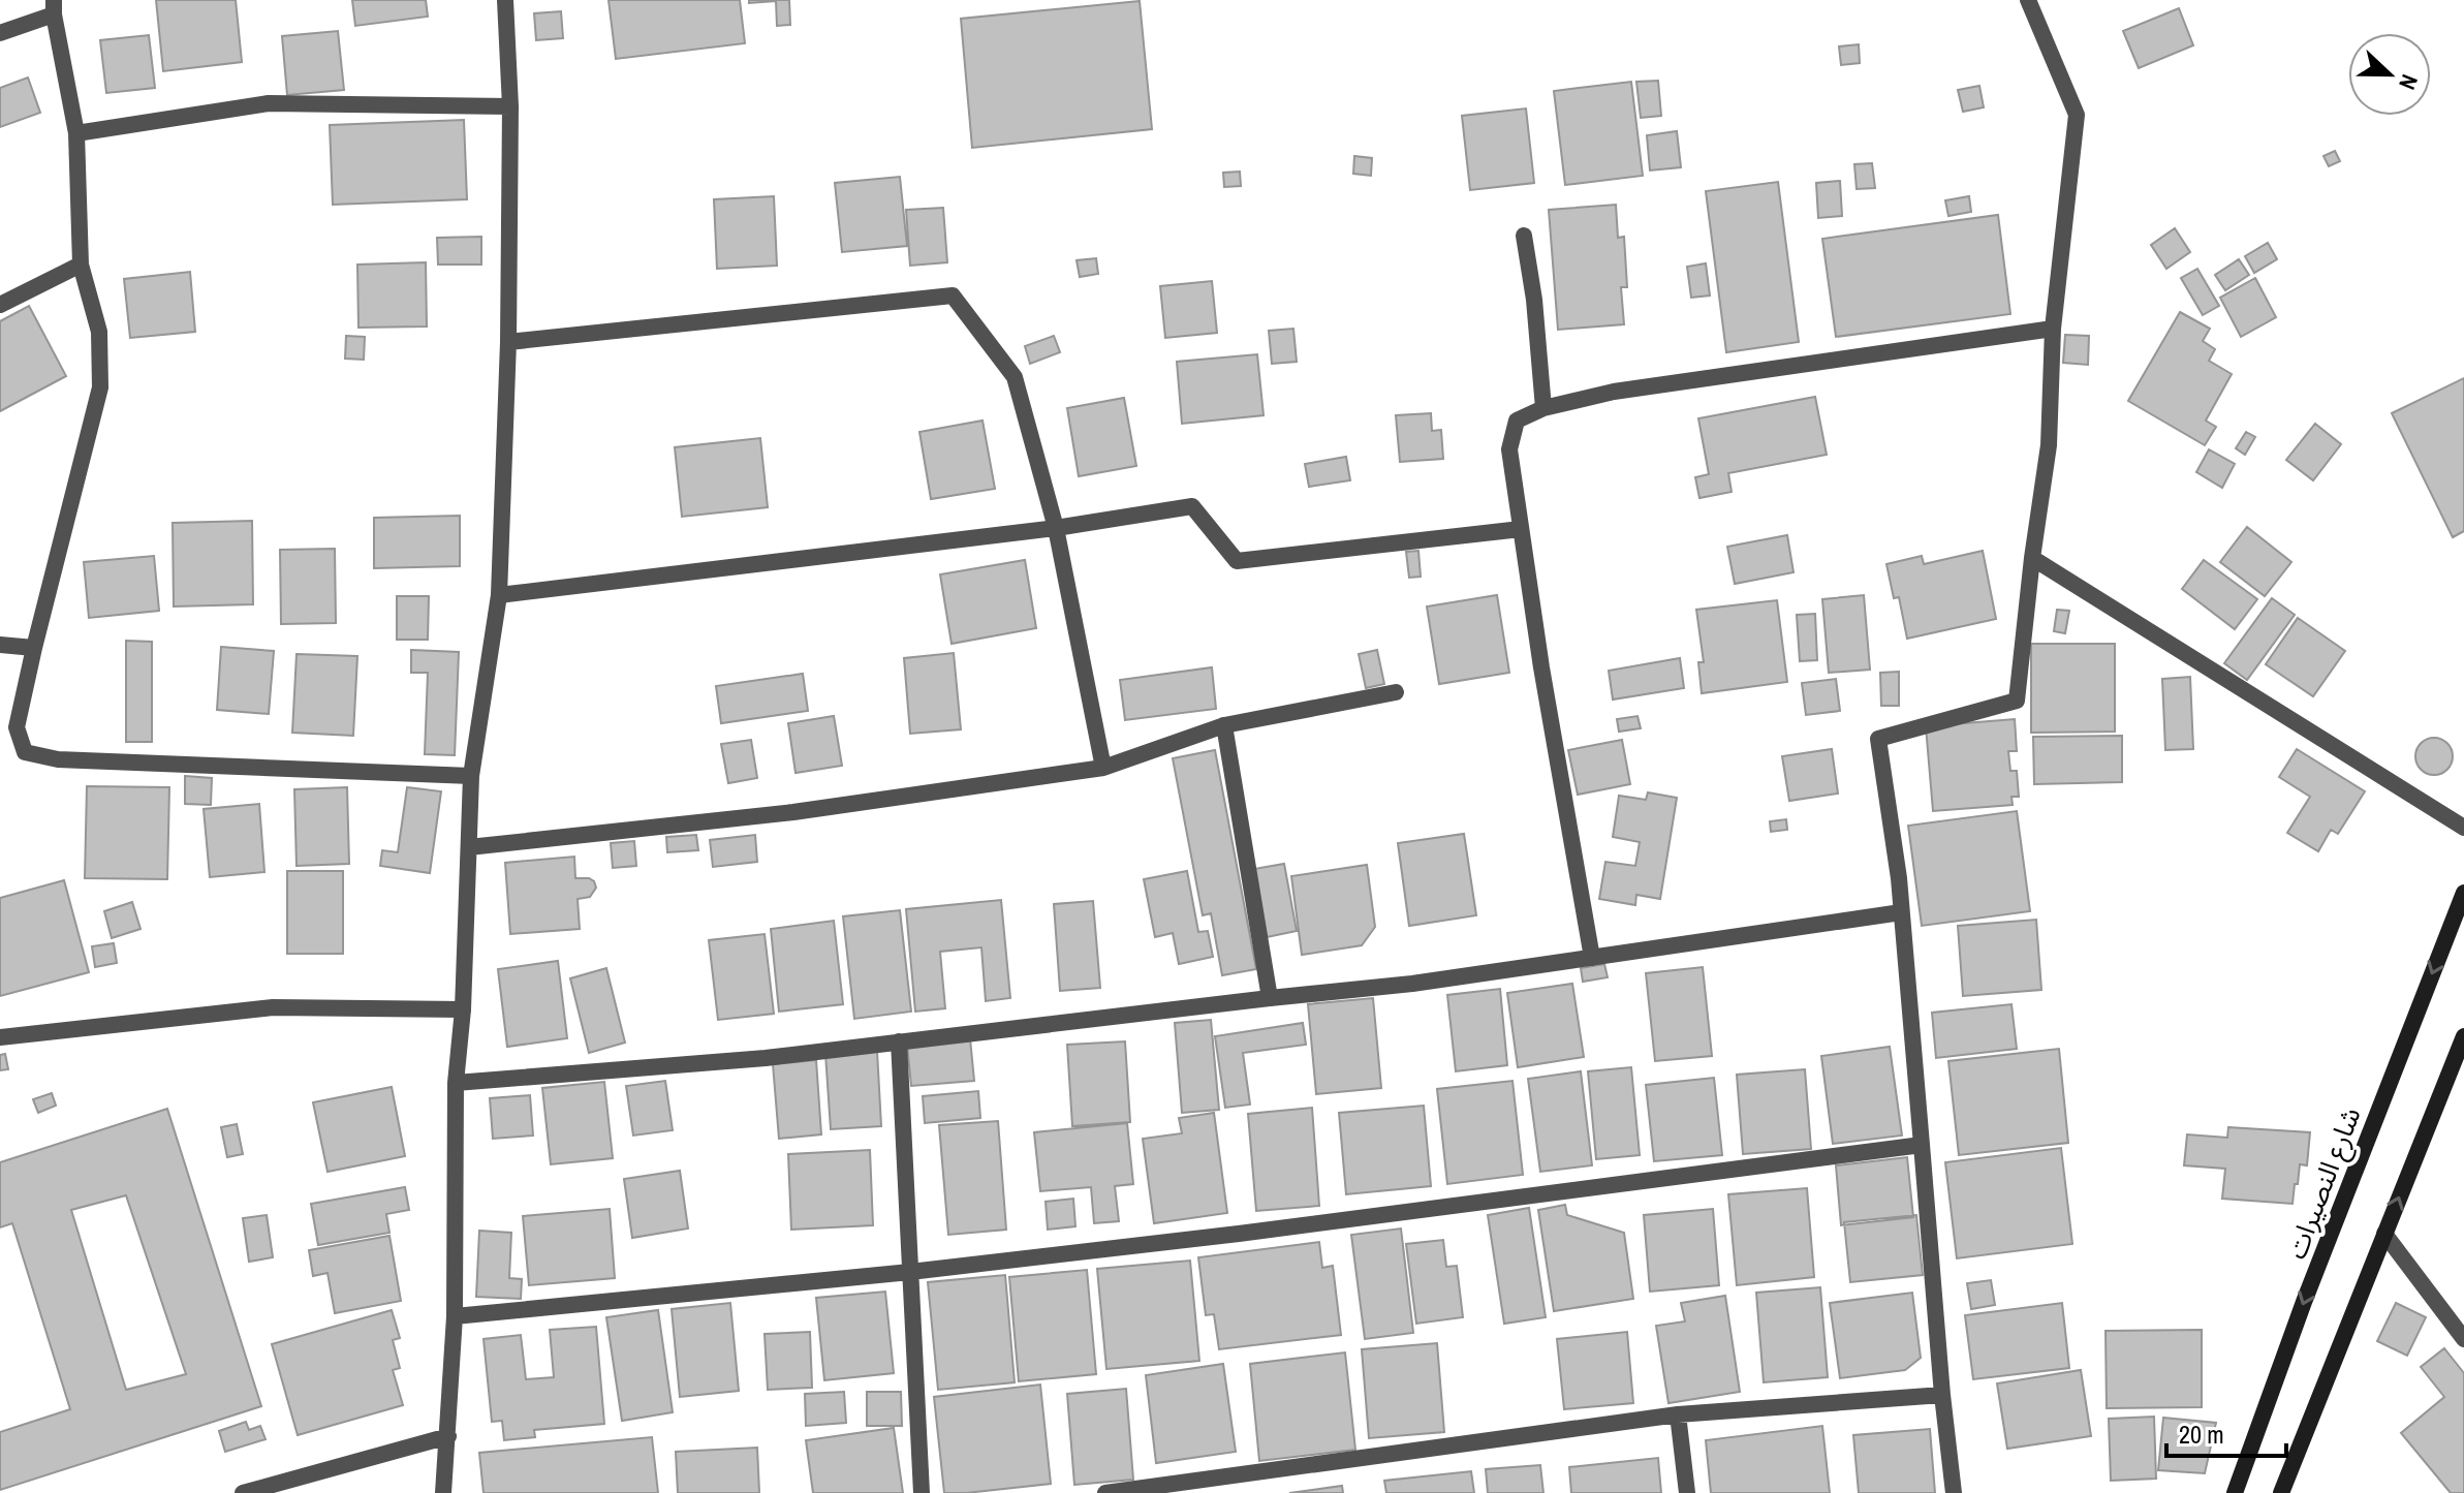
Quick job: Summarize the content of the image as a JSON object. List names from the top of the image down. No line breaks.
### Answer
{"streets":{"main road":["شارع النصيرات"]},"scale_bar":"20 m","north":"right"}
